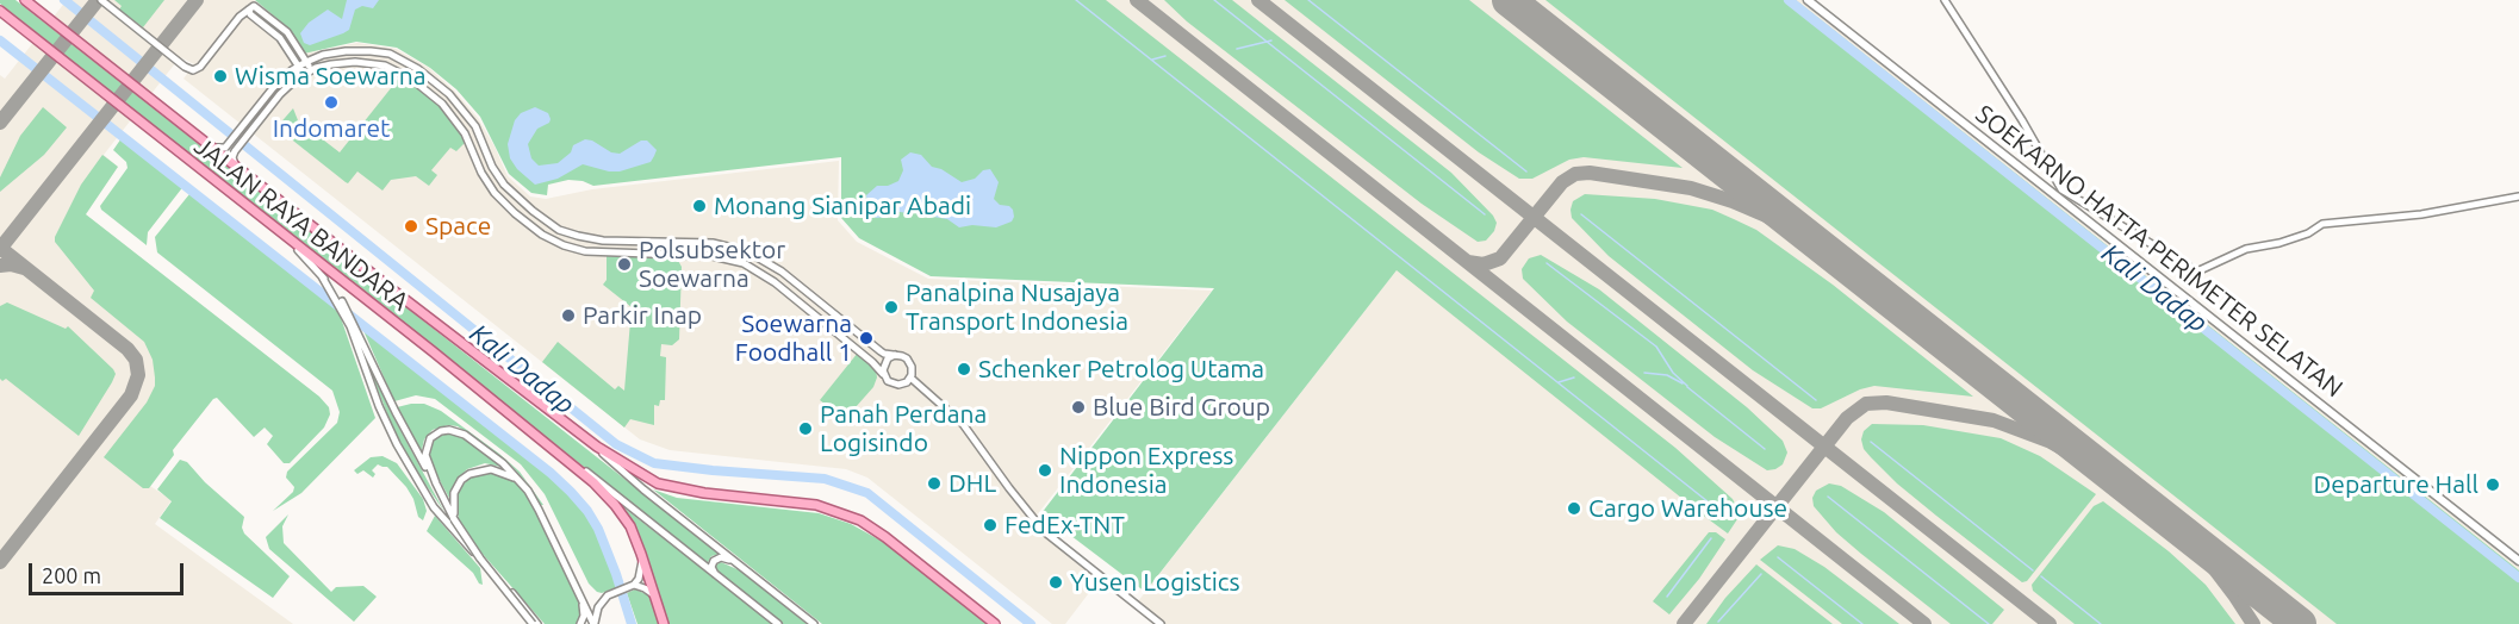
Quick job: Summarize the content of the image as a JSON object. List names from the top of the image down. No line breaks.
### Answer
{"streets":{"main road":["JALAN RAYA BANDARA","SOEKARNO HATTA PERIMETER SELATAN"]},"water":["Kali Dadap"],"places":["Wisma Soewarna","Indomaret","Monang Sianipar Abadi","Space","Polsubsektor Soewarna","Panalpina Nusajaya Transport Indonesia","Parkir Inap","Soewarna Foodhall 1","Schenker Petrolog Utama","Blue Bird Group","Panah Perdana Logisindo","Nippon Express Indonesia","DHL","Departure Hall","Cargo Warehouse","FedEx-TNT","Yusen Logistics"],"scale_bar":"200 m"}
